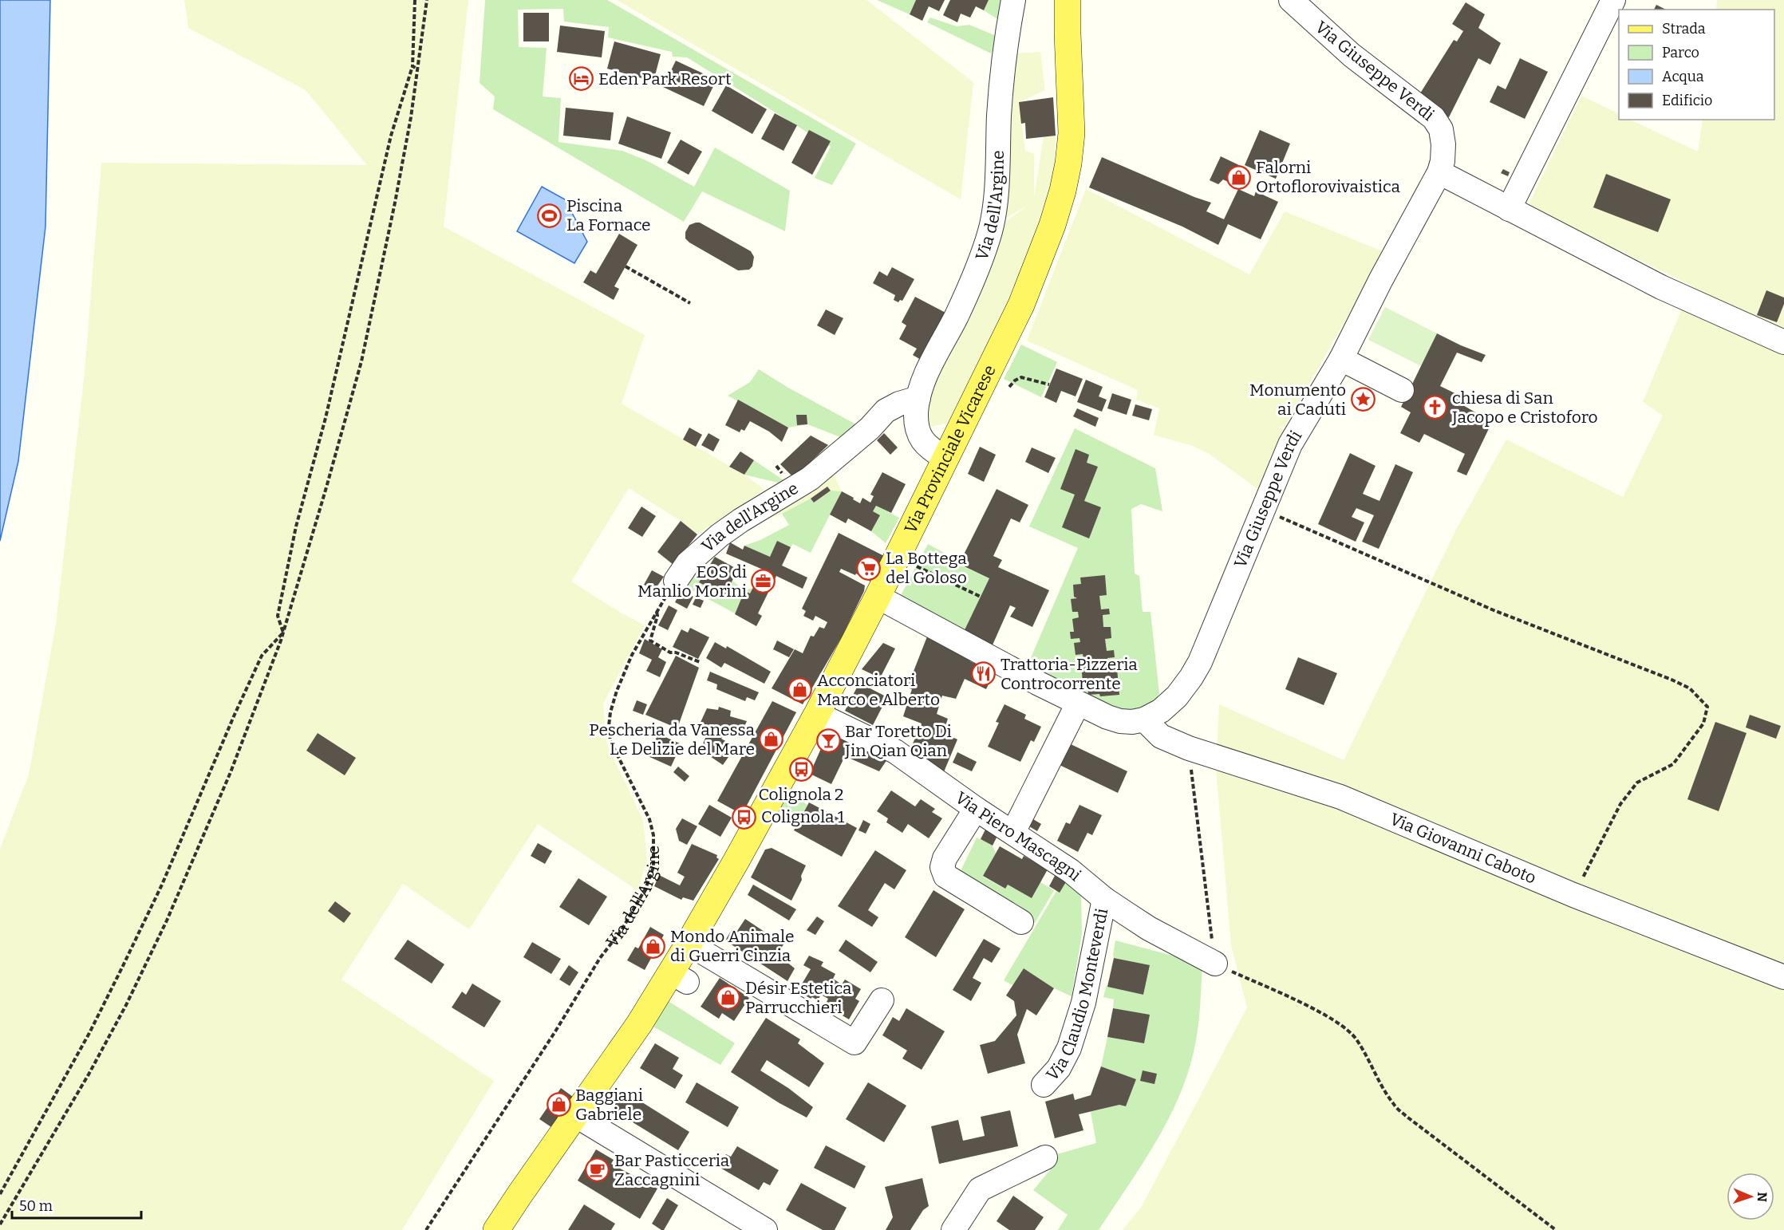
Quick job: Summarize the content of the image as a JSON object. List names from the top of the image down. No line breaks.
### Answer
{"streets":{"main road":["Via Provinciale Vicarese"],"street":["Via Giuseppe Verdi","Via dell'Argine","Via Piero Mascagni","Via Giovanni Caboto","Via Claudio Monteverdi"]},"crossings":[["Via Giuseppe Verdi","Via Provinciale Vicarese"],["Via Giuseppe Verdi","Via Giovanni Caboto"],["Via dell'Argine","Via Provinciale Vicarese"],["Via Provinciale Vicarese","Via Piero Mascagni"],["Via Piero Mascagni","Via Claudio Monteverdi"]],"places":{"hotel":["Eden Park Resort"],"shop":["Falorni Ortoflorovivaistica","Acconciatori Marco e Alberto","Pescheria da Vanessa Le Delizie del Mare","Mondo Animale di Guerri Cinzia","Désir Estetica Parrucchieri","Baggiani Gabriele"],"sports":["Piscina La Fornace"],"place":["Monumento ai Caduti"],"church":["chiesa di San Jacopo e Cristoforo"],"supermarket":["La Bottega del Goloso"],"office":["EOS di Manlio Morini"],"restaurant":["Trattoria-Pizzeria Controcorrente"],"bar":["Bar Toretto Di Jin Qian Qian"],"bus stop":["Colignola 2","Colignola 1"],"cafe":["Bar Pasticceria Zaccagnini"]},"legend":["Strada","Parco","Acqua","Edificio"],"scale_bar":"50 m","north":"right"}
